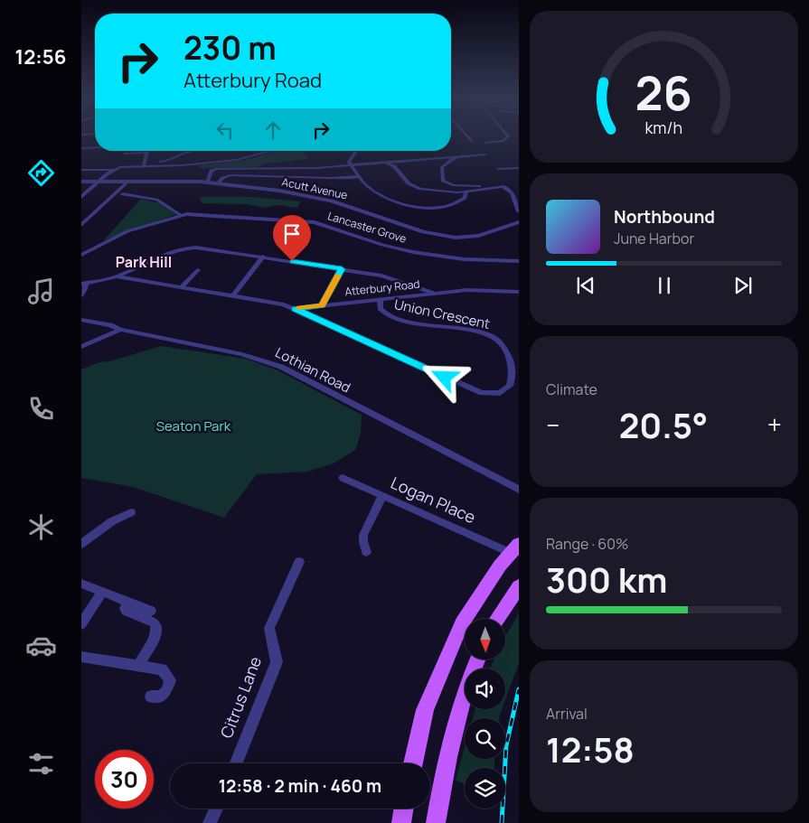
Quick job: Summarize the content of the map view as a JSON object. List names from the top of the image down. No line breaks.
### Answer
{"streets":{"street":["Acutt Avenue","Lancaster Grove","Atterbury Road","Union Crescent","Lothian Road","Logan Place","Citrus Lane"]},"crossings":[["Atterbury Road","Union Crescent"]],"districts":["Park Hill"],"parks":["Seaton Park"],"north":"bottom","page":{"tabs":"12:56","turn":["230 m","Atterbury Road"],"song":["Northbound","June Harbor"],"tile":["Climate",["Range · 60%","300 km"],["Arrival","12:58"]],"heat":["−","20.5°","+"],"limit":"30","trip":"12:58 · 2 min · 460 m","gauge":["26","km/h"]}}
